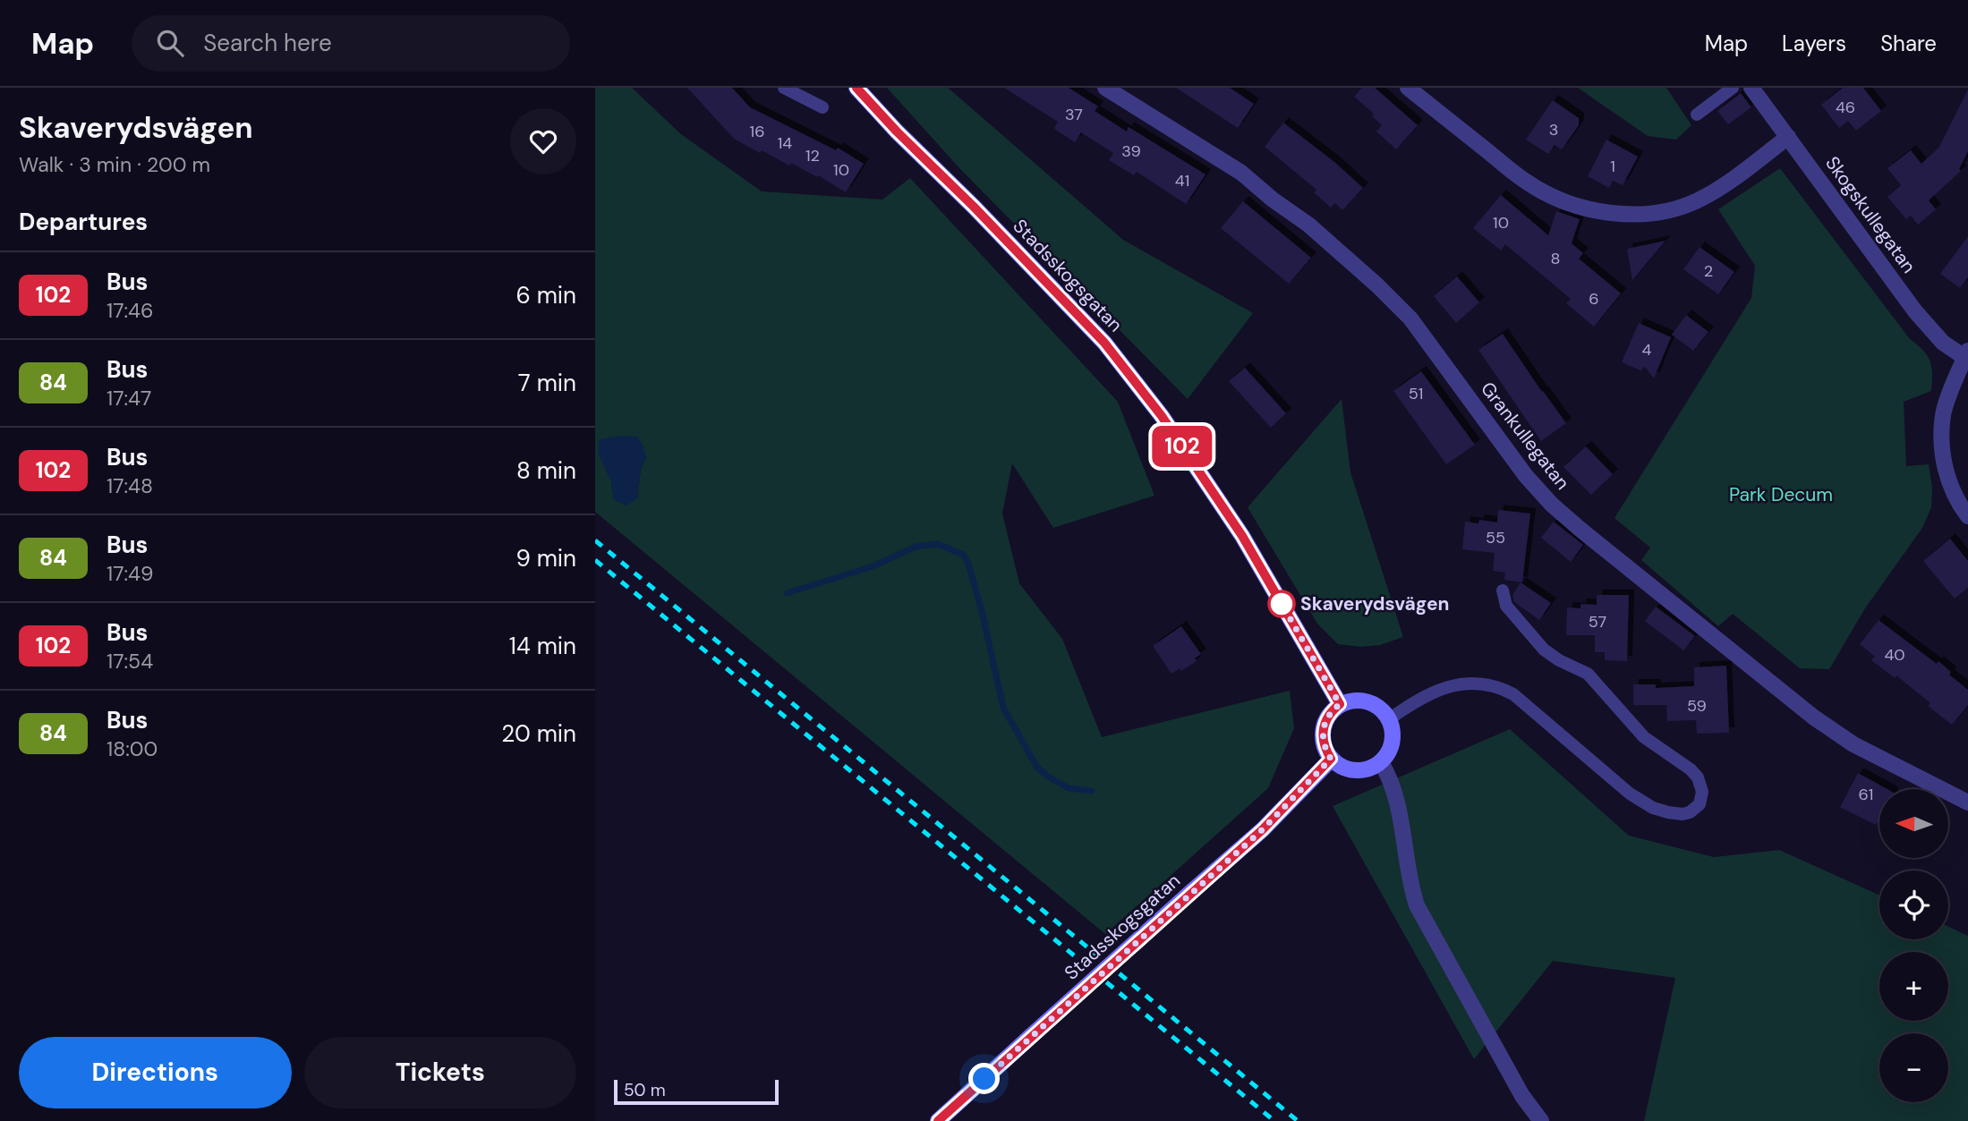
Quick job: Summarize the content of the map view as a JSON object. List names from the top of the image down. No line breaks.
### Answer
{"streets":{"street":["Skogskullegatan","Stadsskogsgatan","Grankullegatan"]},"parks":["Park Decum"],"places":["Skaverydsvägen"],"lines":["bus line 102"],"house_numbers":["46","37","3","16","14","39","12","1","10","41","10","8","2","6","4","51","55","57","40","59","61"],"scale_bar":"50 m","north":"left","page":{"header":"Map","search":"Search here","nav":["Map","Layers","Share"],"heading":[["Skaverydsvägen","Walk · 3 min · 200 m"],"Departures"],"on_map":"102","list":[{"mark":"102","name":"Bus","note":"17:46","value":"6 min"},{"mark":"84","name":"Bus","note":"17:47","value":"7 min"},{"mark":"102","name":"Bus","note":"17:48","value":"8 min"},{"mark":"84","name":"Bus","note":"17:49","value":"9 min"},{"mark":"102","name":"Bus","note":"17:54","value":"14 min"},{"mark":"84","name":"Bus","note":"18:00","value":"20 min"}],"map_buttons":["+","−"],"buttons":["Directions","Tickets"],"scale":"50 m"}}
